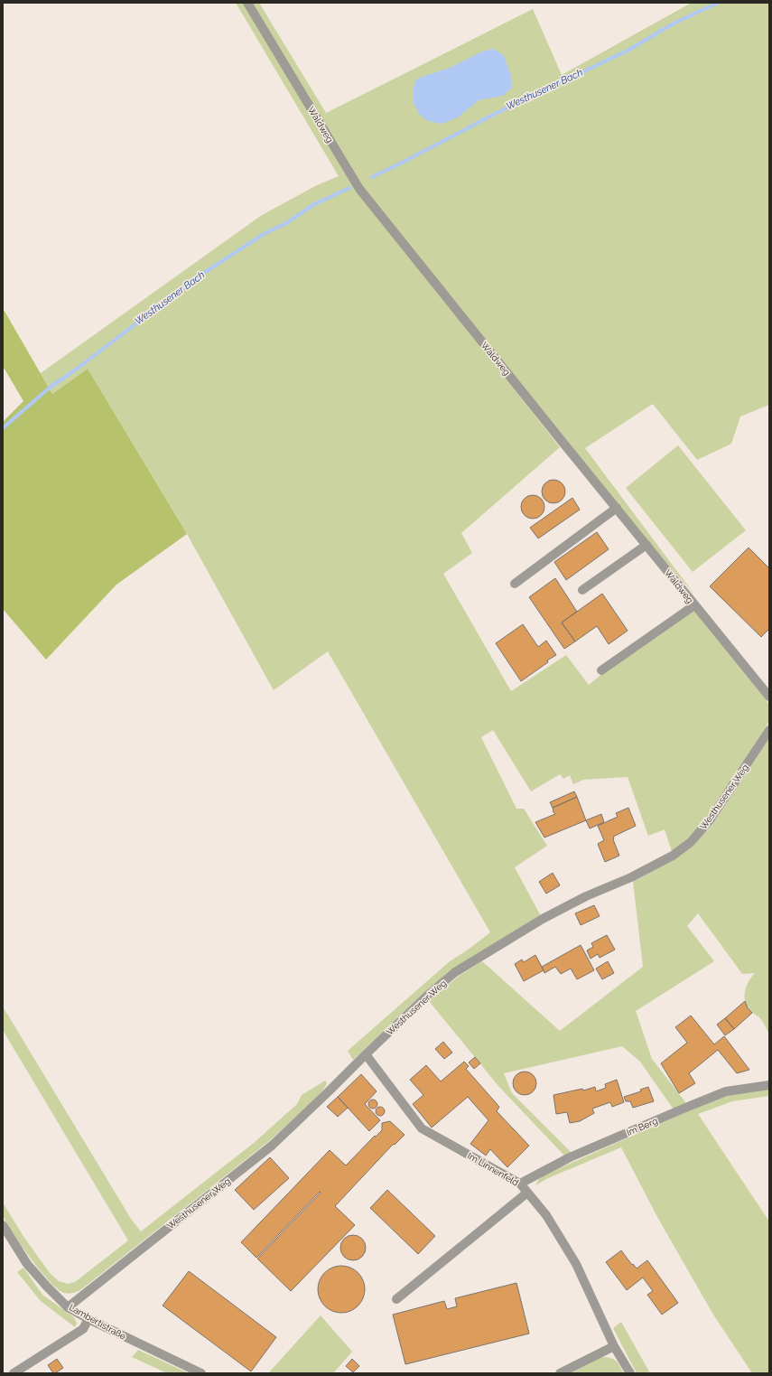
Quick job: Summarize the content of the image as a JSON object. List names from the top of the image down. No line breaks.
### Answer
{"streets":{"street":["Waldweg","Westhusener Weg","Im Berg","Im Linnenfeld","Lambertistraße"]},"crossings":[["Westhusener Weg","Im Linnenfeld"],["Westhusener Weg","Lambertistraße"],["Im Berg","Im Linnenfeld"]],"water":["Westhusener Bach"]}
